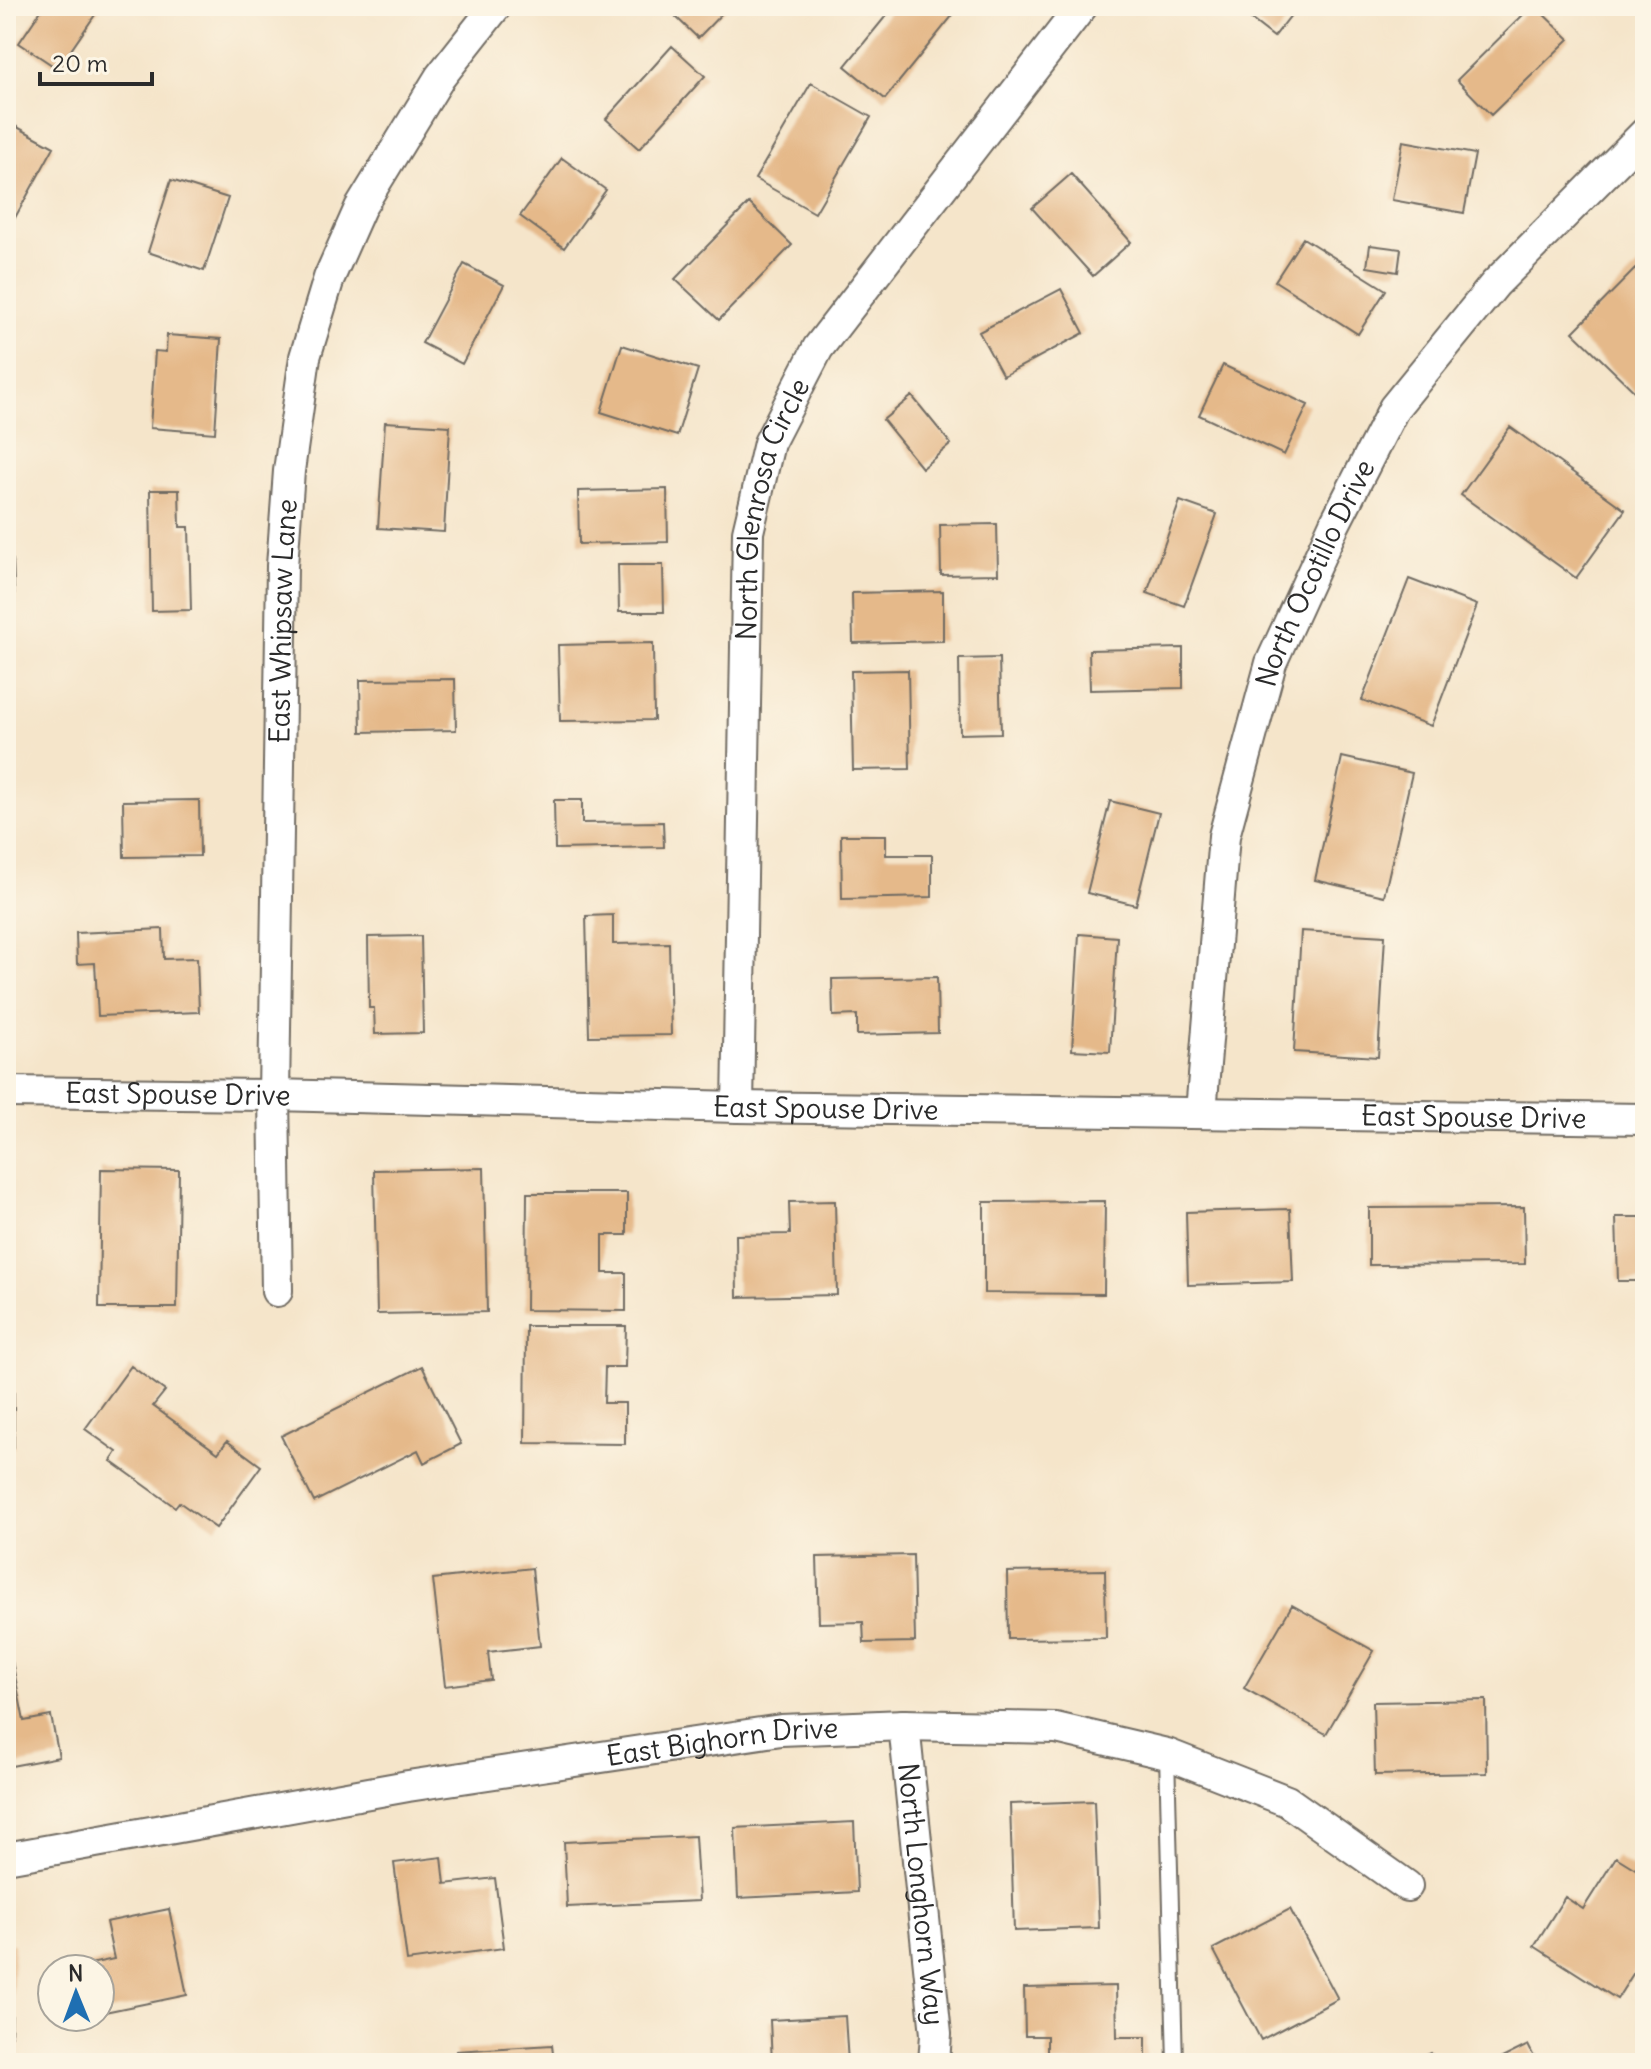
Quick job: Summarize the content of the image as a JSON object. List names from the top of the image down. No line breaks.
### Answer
{"streets":{"street":["North Glenrosa Circle","North Ocotillo Drive","East Whipsaw Lane","East Spouse Drive","East Bighorn Drive","North Longhorn Way"]},"crossings":[["North Glenrosa Circle","East Spouse Drive"],["North Ocotillo Drive","East Spouse Drive"],["East Whipsaw Lane","East Spouse Drive"],["East Bighorn Drive","North Longhorn Way"]],"scale_bar":"20 m","north":"top"}
